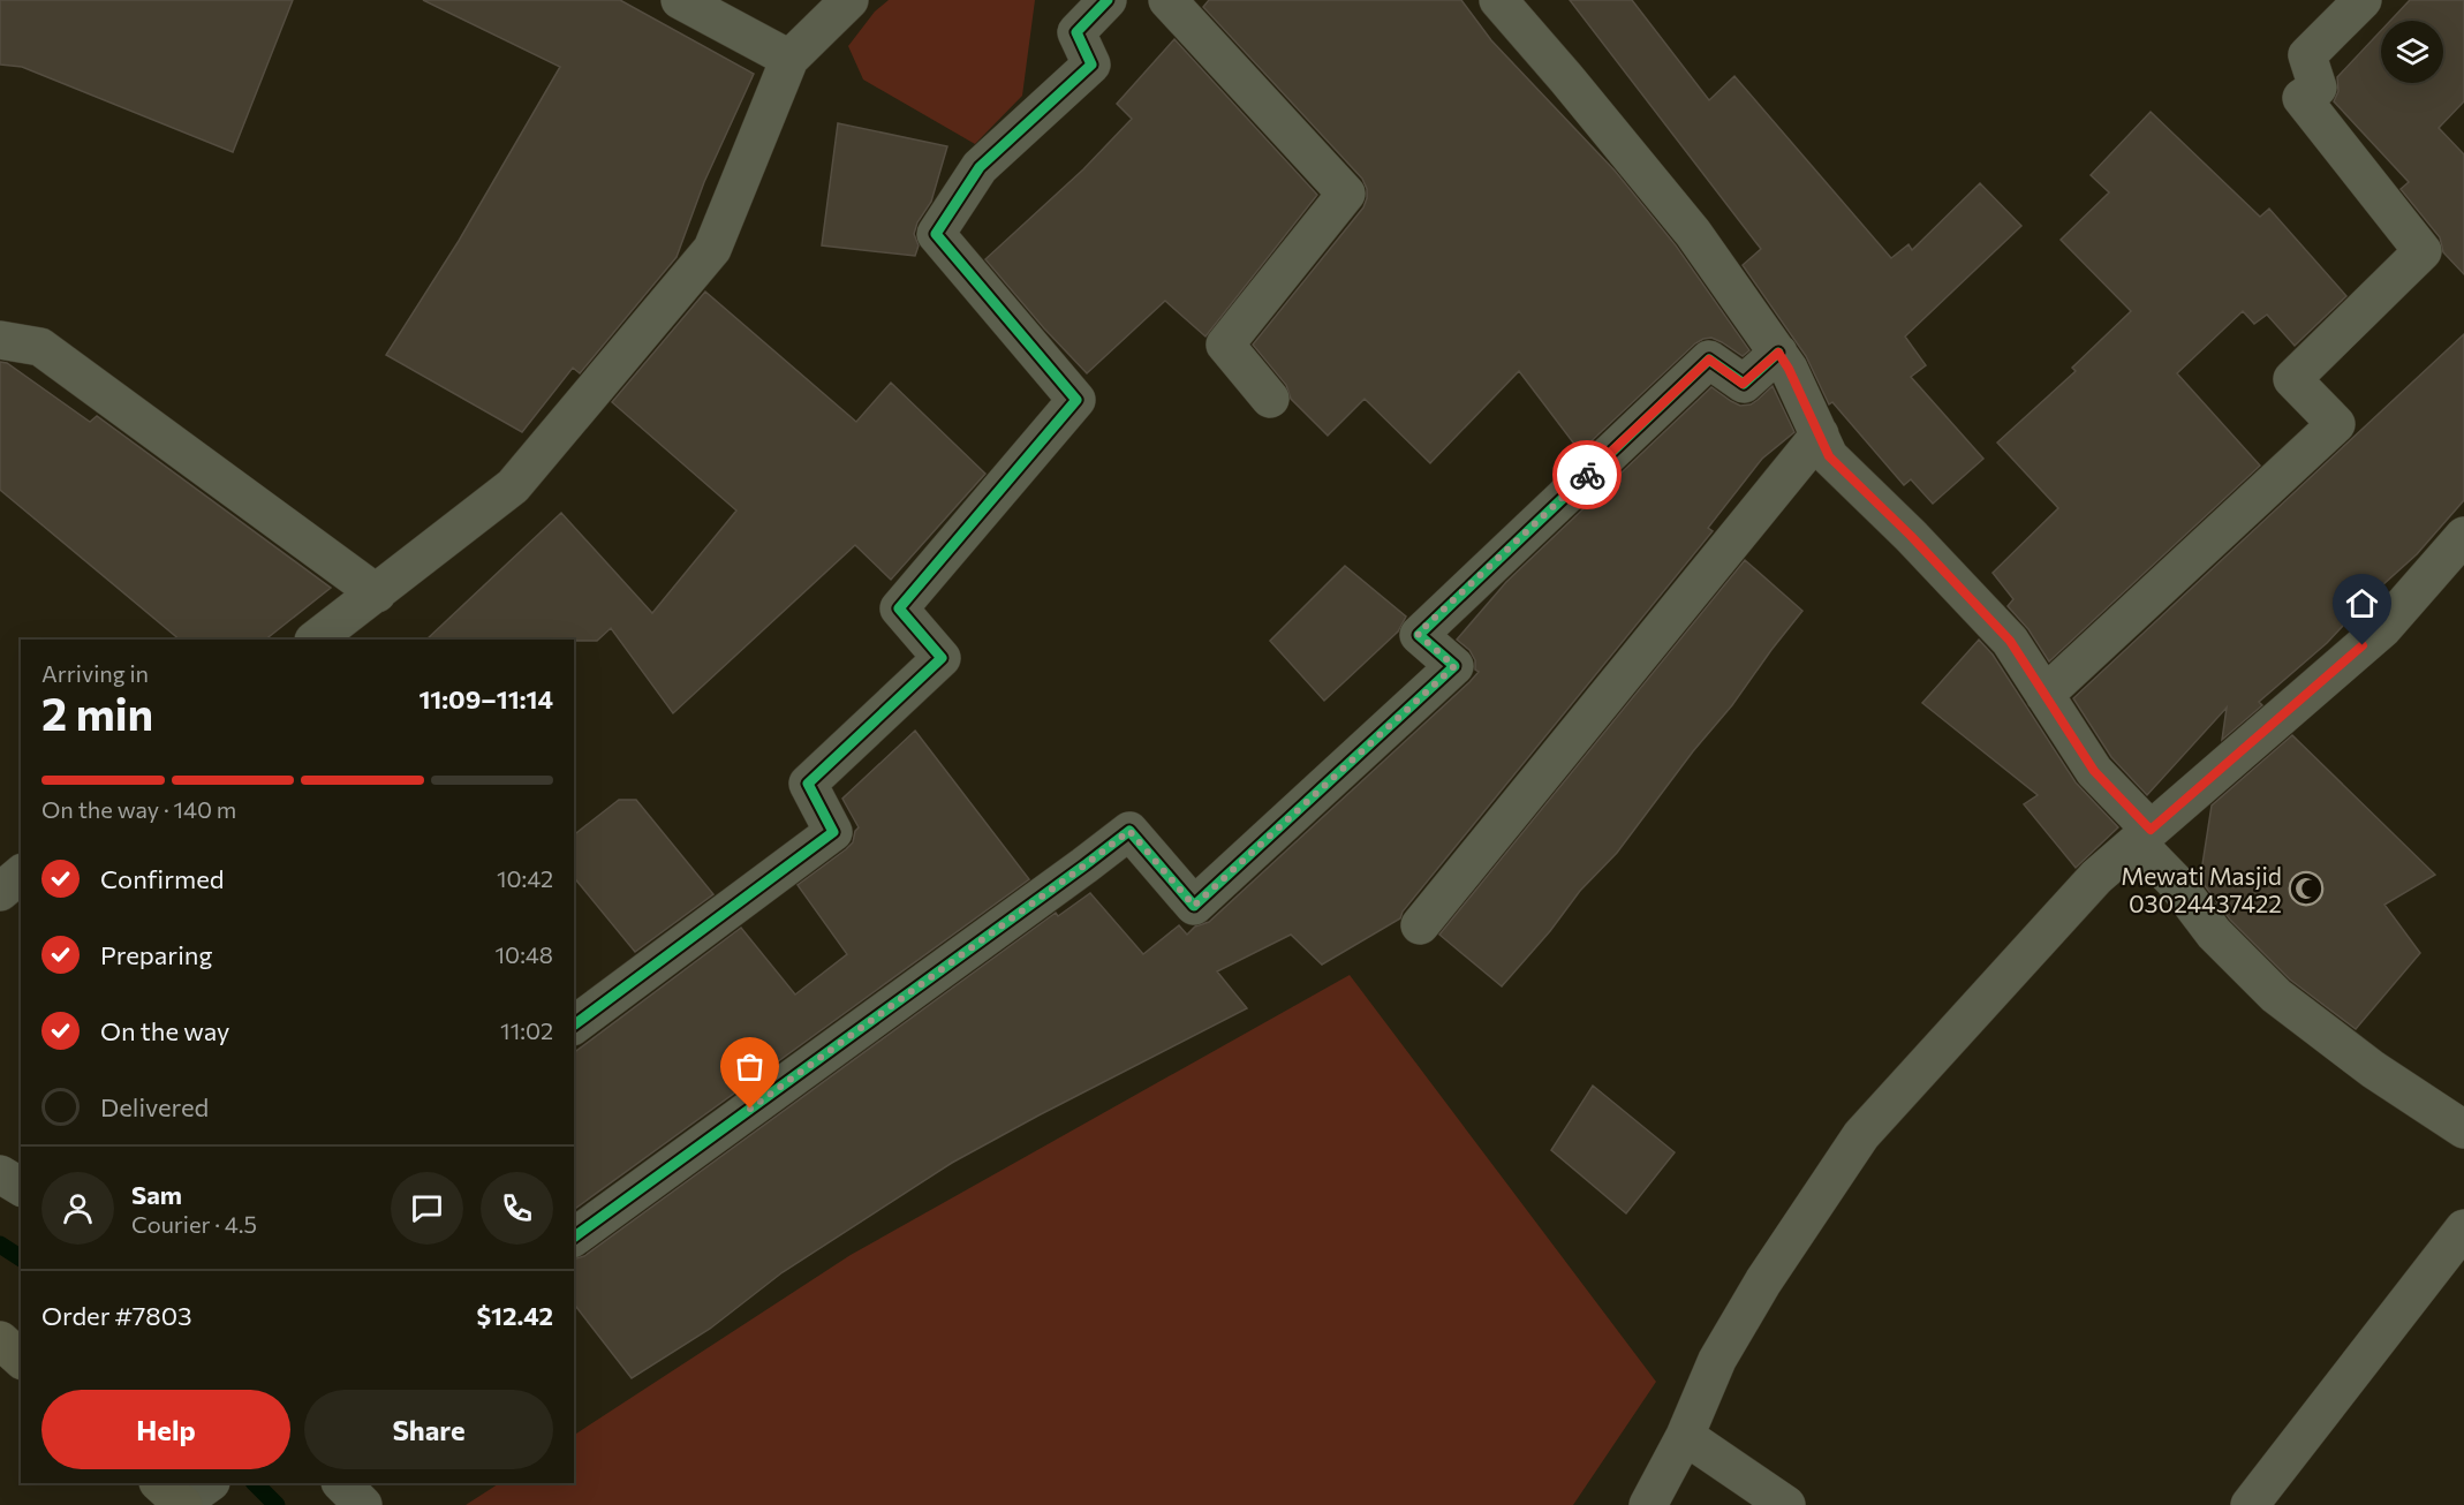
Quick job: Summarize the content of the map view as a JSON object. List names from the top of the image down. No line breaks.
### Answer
{"places":{"mosque":["Mewati Masjid 03024437422"]},"page":{"heading":["2 min","Arriving in","11:09–11:14"],"panel":["Sam","Courier · 4.5","Order #7803","$12.42"],"bar":"On the way · 140 m","list":[["Confirmed","10:42"],["Preparing","10:48"],["On the way","11:02"],"Delivered"],"buttons":["Help","Share"]}}
